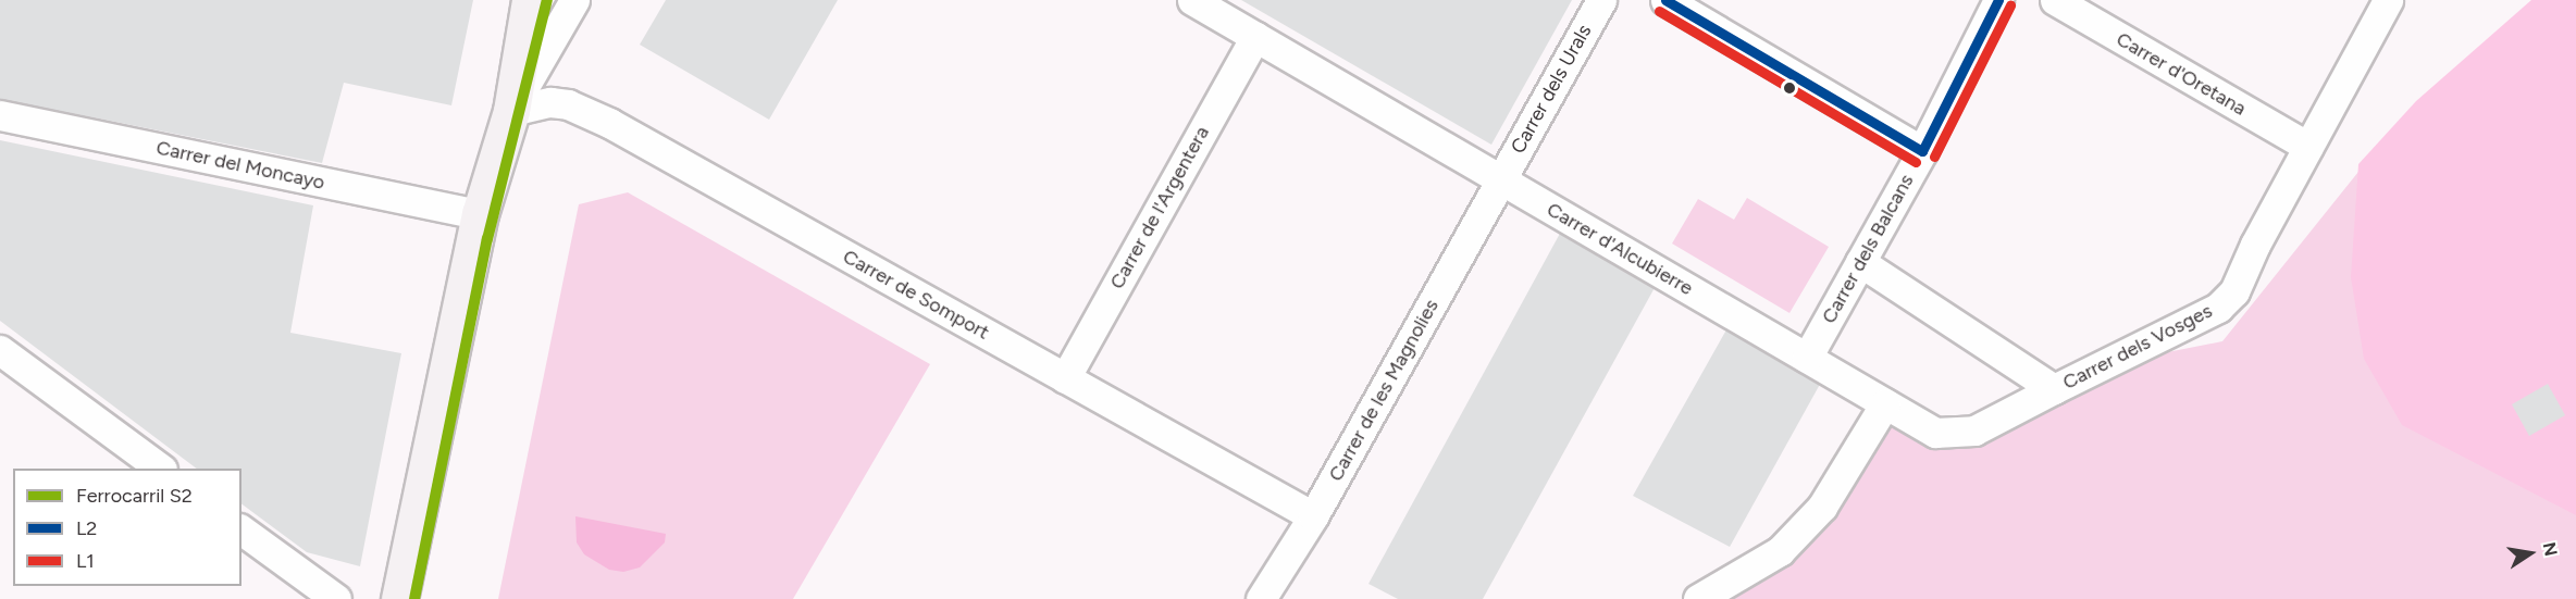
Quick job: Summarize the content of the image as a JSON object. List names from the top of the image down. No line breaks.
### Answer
{"streets":{"street":["Carrer d'Oretana","Carrer dels Urals","Carrer del Moncayo","Carrer de l'Argentera","Carrer d'Alcubierre","Carrer dels Balcans","Carrer de Somport","Carrer dels Vosges","Carrer de les Magnolies"]},"crossings":[["Carrer d'Oretana","Carrer dels Vosges"],["Carrer dels Urals","Carrer d'Alcubierre"],["Carrer dels Urals","Carrer de les Magnolies"],["Carrer de l'Argentera","Carrer d'Alcubierre"],["Carrer de l'Argentera","Carrer de Somport"],["Carrer d'Alcubierre","Carrer dels Balcans"],["Carrer d'Alcubierre","Carrer dels Vosges"],["Carrer d'Alcubierre","Carrer de les Magnolies"],["Carrer dels Balcans","Carrer dels Vosges"],["Carrer de Somport","Carrer de les Magnolies"]],"lines":["rail line S2","transit line L2","transit line L1"],"legend":["Ferrocarril S2","L2","L1"],"north":"right"}
